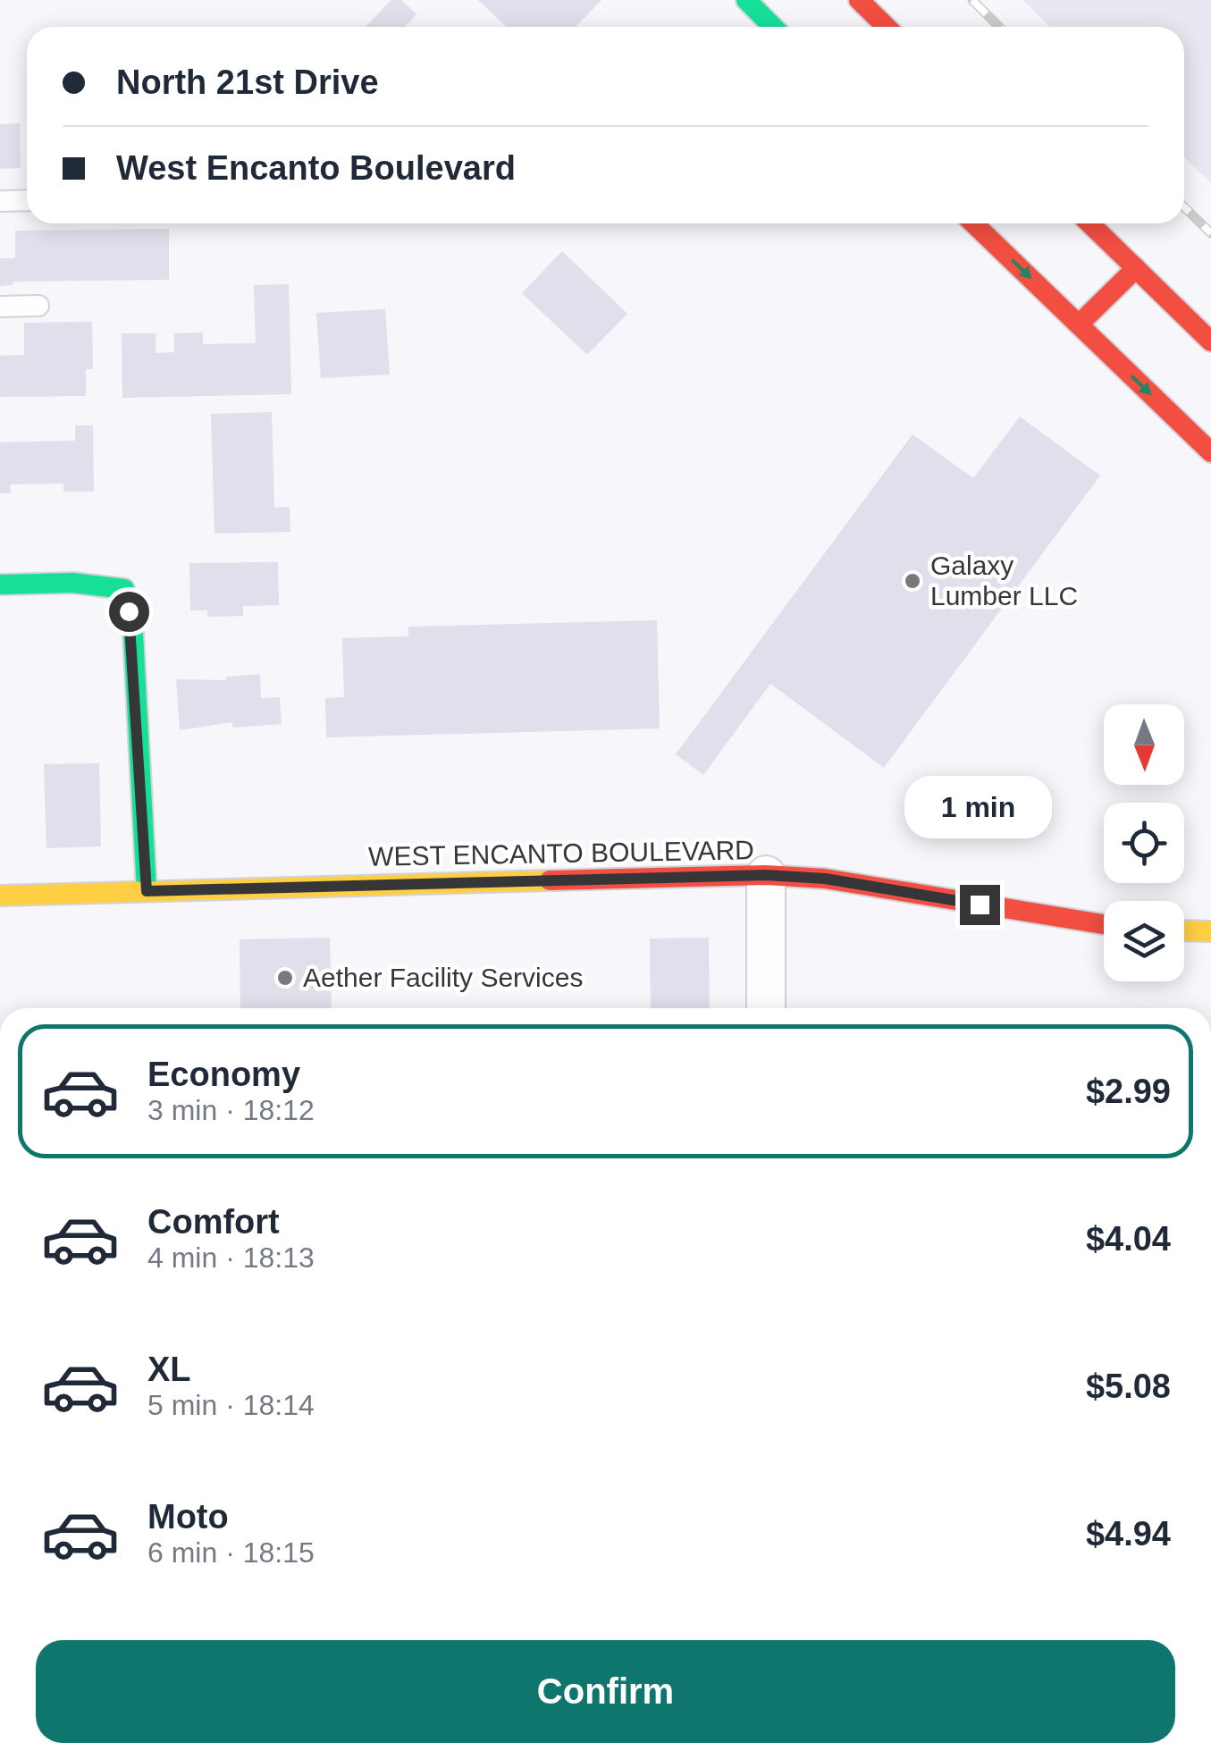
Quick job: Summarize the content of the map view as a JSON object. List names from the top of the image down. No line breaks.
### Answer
{"streets":{"street":["WEST ENCANTO BOULEVARD"]},"places":["Galaxy Lumber LLC","Aether Facility Services"],"north":"bottom","page":{"banner":["North 21st Drive","West Encanto Boulevard"],"bubble":"1 min","list":[{"name":"Economy","note":"3 min · 18:12","value":"$2.99"},{"name":"Comfort","note":"4 min · 18:13","value":"$4.04"},{"name":"XL","note":"5 min · 18:14","value":"$5.08"},{"name":"Moto","note":"6 min · 18:15","value":"$4.94"}],"buttons":"Confirm"}}
